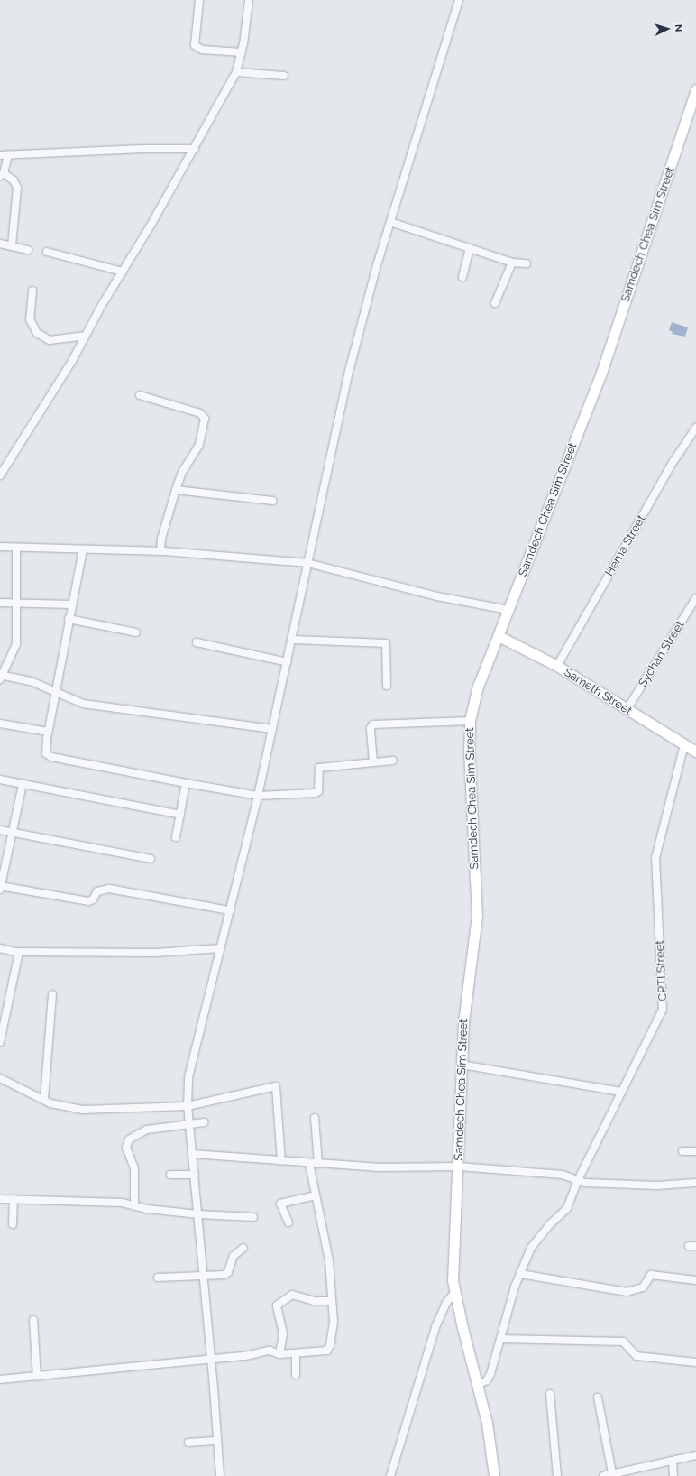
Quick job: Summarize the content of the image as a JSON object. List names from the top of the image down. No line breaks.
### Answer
{"streets":{"street":["Samdech Chea Sim Street","Hema Street","Sychan Street","Sameth Street","CPTI Street"]},"crossings":[["Samdech Chea Sim Street","Sameth Street"],["Samdech Chea Sim Street","CPTI Street"],["Hema Street","Sameth Street"],["Sychan Street","Sameth Street"],["Sameth Street","CPTI Street"]],"north":"right"}
